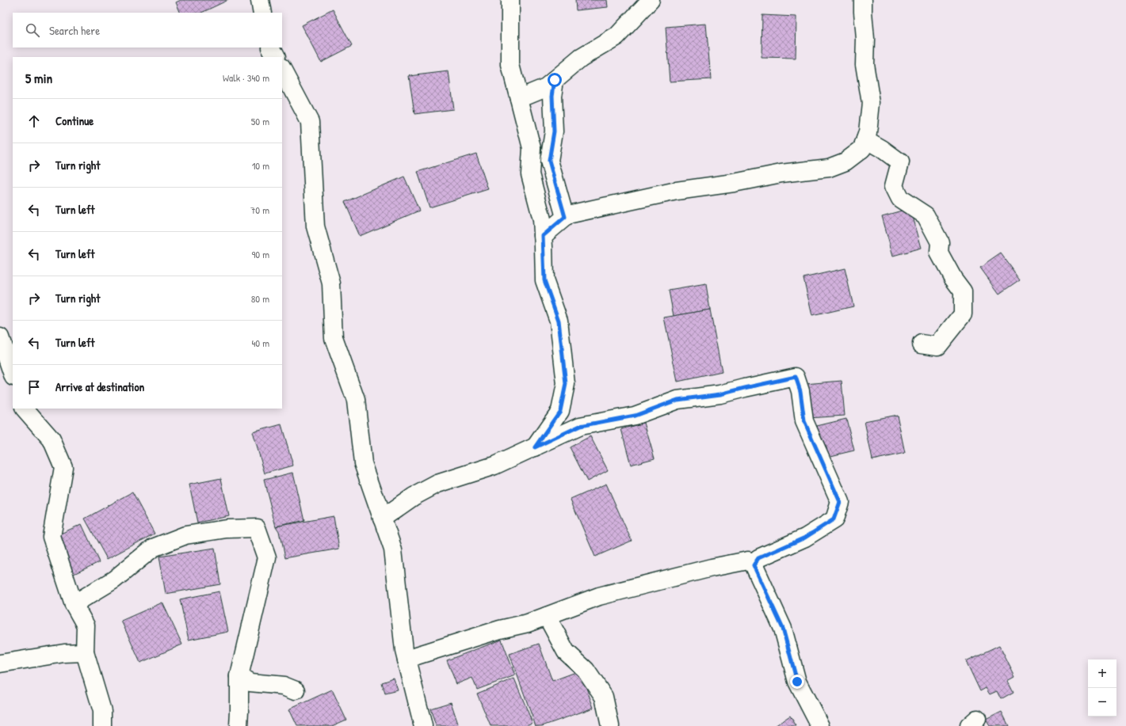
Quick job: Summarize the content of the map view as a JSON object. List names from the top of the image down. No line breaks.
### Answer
{"page":{"search":"Search here","heading":["5 min","Walk · 340 m"],"list":[["Continue","50 m"],["Turn right","10 m"],["Turn left","70 m"],["Turn left","90 m"],["Turn right","80 m"],["Turn left","40 m"],"Arrive at destination"],"map_buttons":["+","−"]}}
